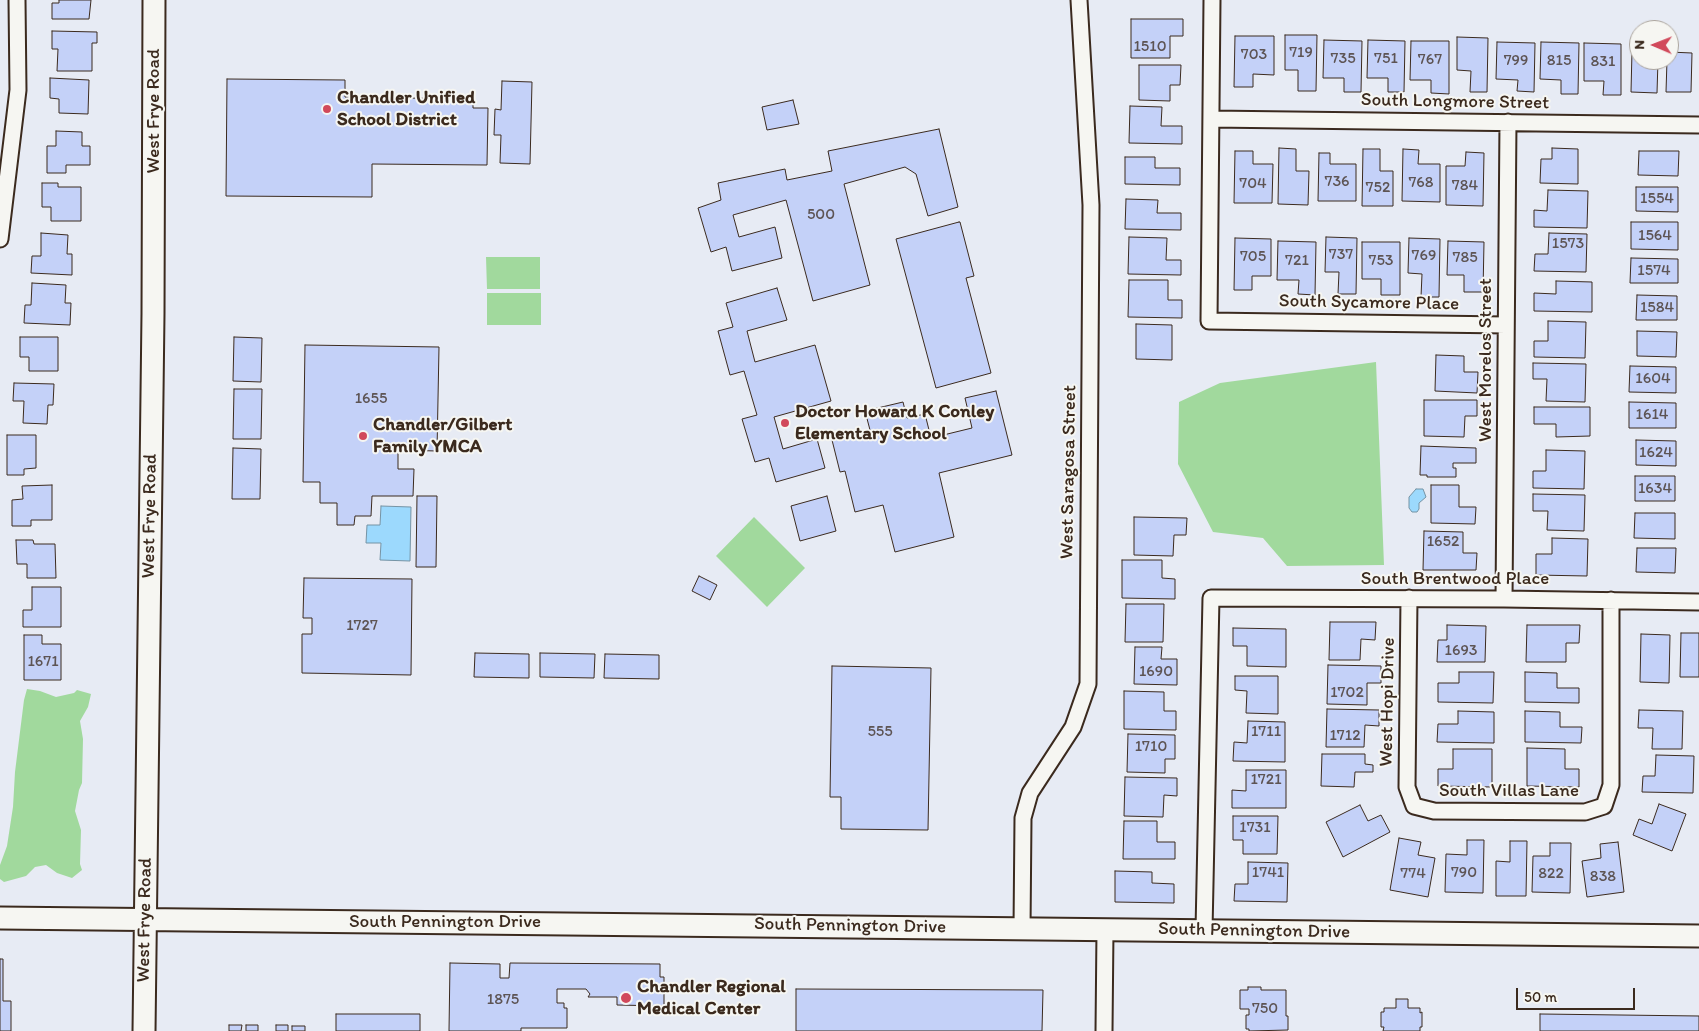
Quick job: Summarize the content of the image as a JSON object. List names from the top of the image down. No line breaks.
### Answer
{"streets":{"street":["South Longmore Street","West Frye Road","South Sycamore Place","West Morelos Street","West Saragosa Street","South Brentwood Place","West Hopi Drive","South Villas Lane","South Pennington Drive"]},"crossings":[["South Longmore Street","South Sycamore Place"],["South Longmore Street","West Morelos Street"],["West Frye Road","South Pennington Drive"],["South Sycamore Place","West Morelos Street"],["West Morelos Street","South Brentwood Place"],["West Saragosa Street","South Pennington Drive"],["South Brentwood Place","West Hopi Drive"],["South Brentwood Place","South Villas Lane"],["South Brentwood Place","South Pennington Drive"],["West Hopi Drive","South Villas Lane"]],"places":["Chandler Unified School District","Doctor Howard K Conley Elementary School","Chandler/Gilbert Family YMCA","Chandler Regional Medical Center"],"house_numbers":["1510","719","703","735","751","767","799","815","831","736","768","704","784","752","1554","500","1564","1573","737","769","705","785","721","753","1574","1584","1604","1655","1614","1624","1634","1652","1727","1693","1671","1690","1702","555","1711","1712","1710","1721","1731","1741","790","774","822","838","1875","750"],"scale_bar":"50 m","north":"left"}
